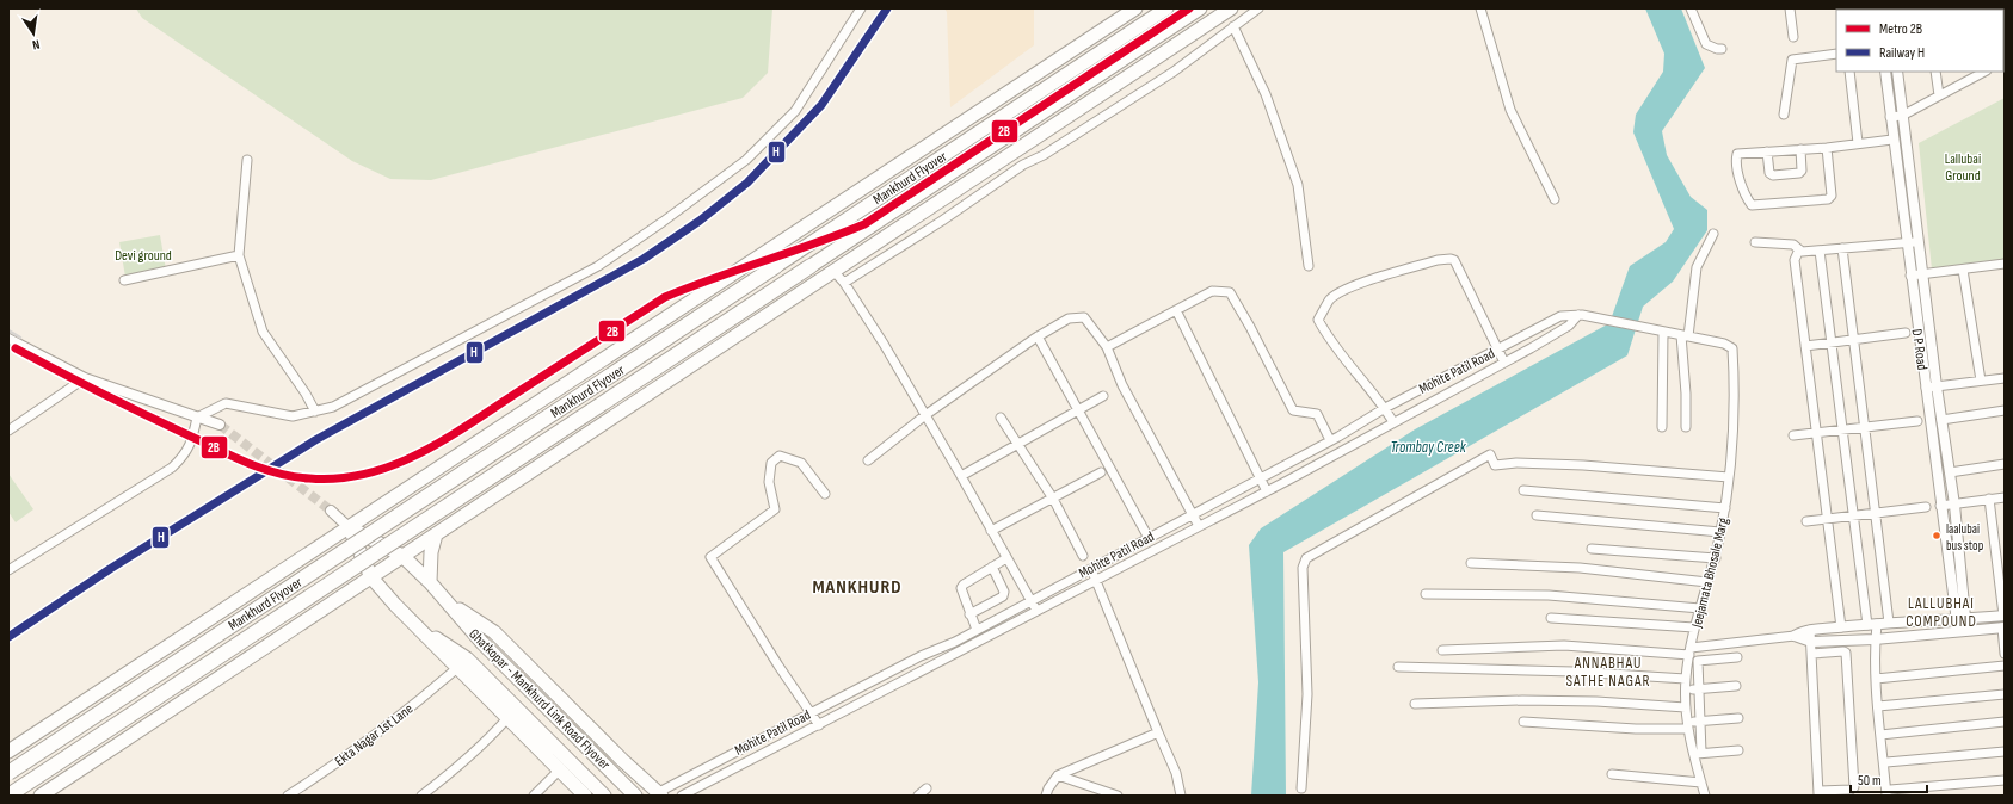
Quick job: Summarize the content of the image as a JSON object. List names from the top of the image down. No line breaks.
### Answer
{"streets":{"highway":["Mankhurd Flyover","Ghatkopar - Mankhurd Link Road Flyover"],"street":["D P Road","Mohite Patil Road","Jeejamata Bhosale Marg","Ekta Nagar 1st Lane"]},"crossings":[["Mohite Patil Road","Jeejamata Bhosale Marg"],["Ghatkopar - Mankhurd Link Road Flyover","Ekta Nagar 1st Lane"]],"districts":["MANKHURD","LALLUBHAI COMPOUND","ANNABHAU SATHE NAGAR"],"water":["Trombay Creek"],"parks":["Lallubai Ground","Devi ground"],"places":["laalubai bus stop"],"lines":["metro line 2B","rail line H"],"legend":["Metro 2B","Railway H"],"scale_bar":"50 m","north":"bottom"}
